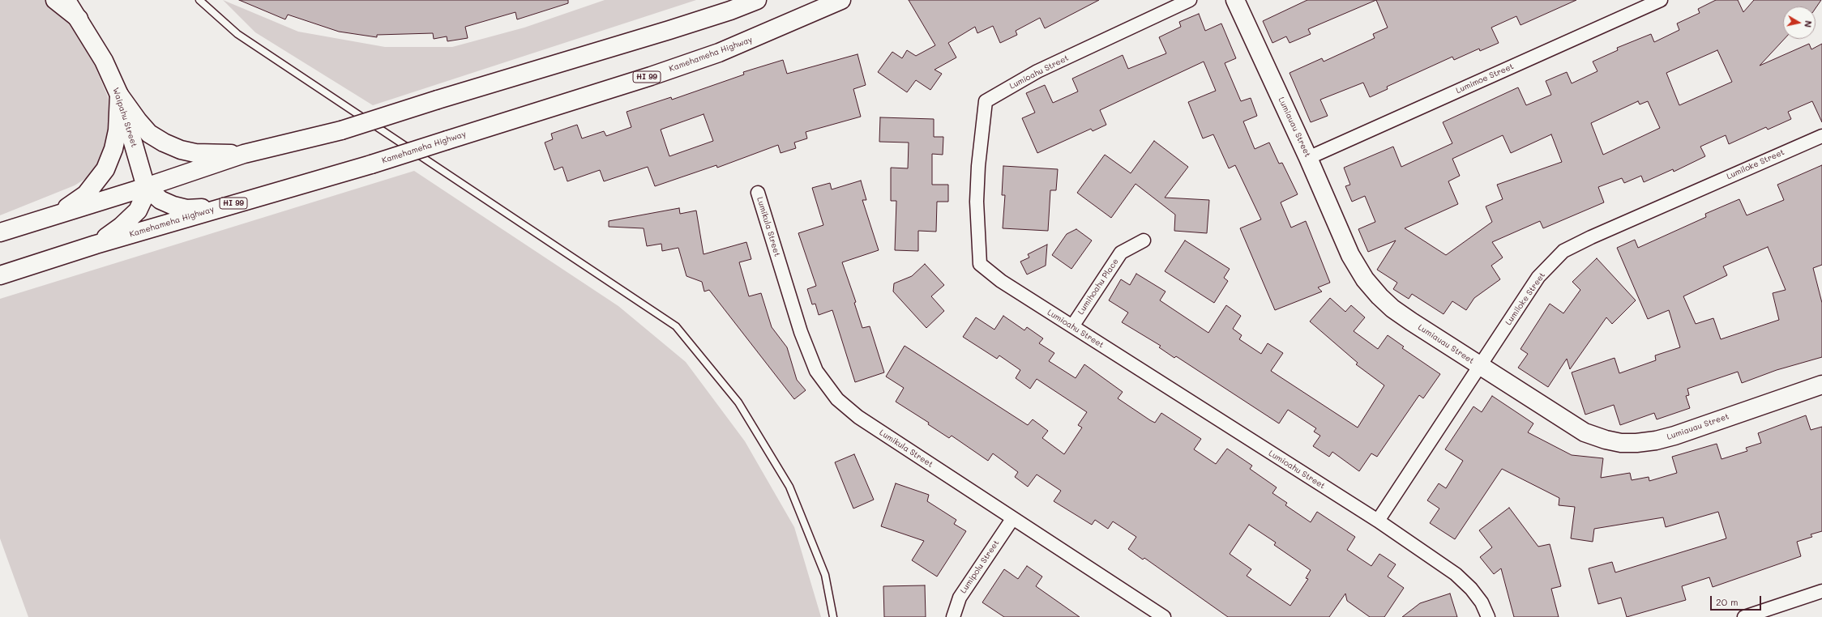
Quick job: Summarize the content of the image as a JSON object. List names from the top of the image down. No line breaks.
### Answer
{"streets":{"main road":["Kamehameha Highway","HI 99","Waipahu Street","Lumiauau Street"],"street":["Lumioahu Street","Lumimoe Street","Lumiloke Street","Lumikula Street","Lumihoahu Place","Lumipolu Street"]},"crossings":[["Lumioahu Street","Lumiloke Street"],["Lumioahu Street","Lumihoahu Place"],["Lumimoe Street","Lumiauau Street"],["Lumiauau Street","Lumiloke Street"],["Lumikula Street","Lumipolu Street"]],"scale_bar":"20 m","north":"right"}
